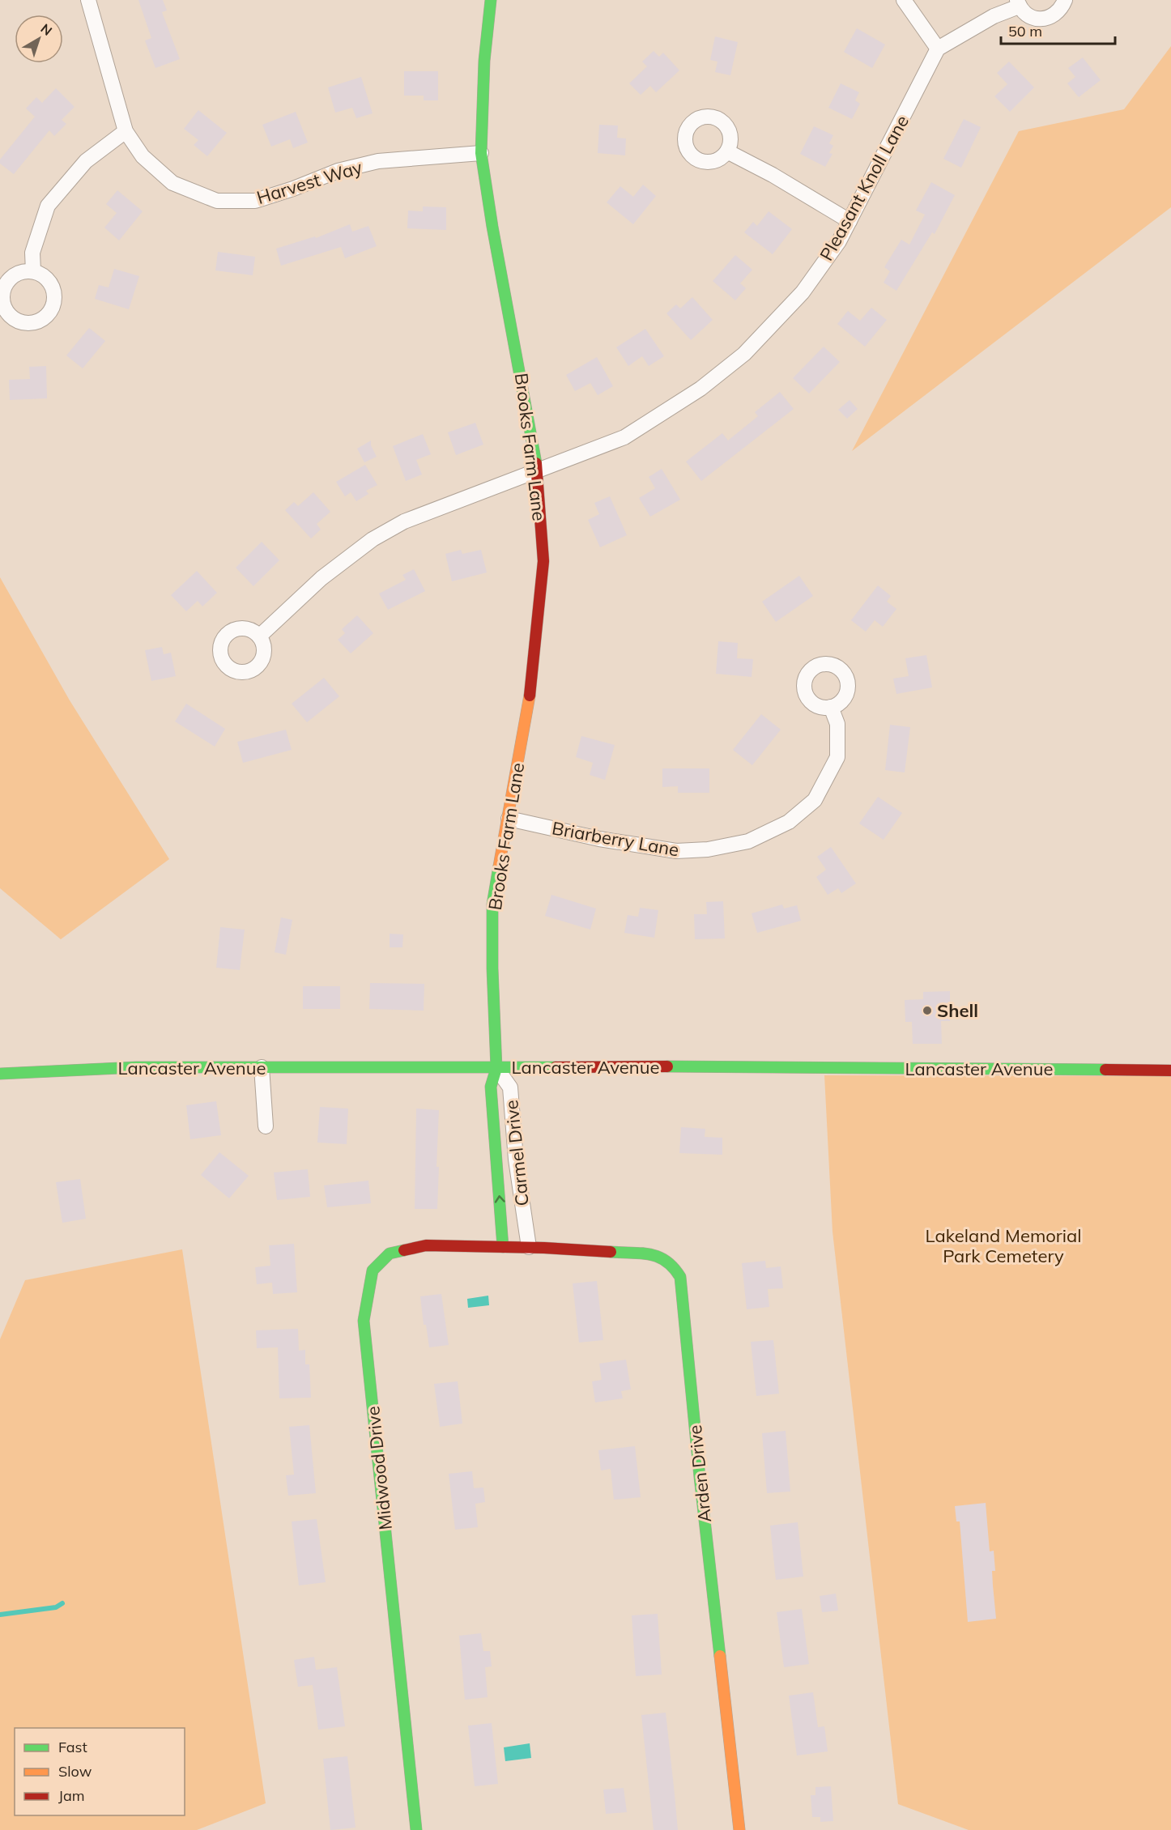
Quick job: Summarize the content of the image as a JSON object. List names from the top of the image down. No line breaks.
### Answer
{"streets":{"street":["Harvest Way","Pleasant Knoll Lane","Brooks Farm Lane","Briarberry Lane","Lancaster Avenue","Carmel Drive","Midwood Drive","Arden Drive"]},"crossings":[["Harvest Way","Brooks Farm Lane"],["Pleasant Knoll Lane","Brooks Farm Lane"],["Brooks Farm Lane","Briarberry Lane"],["Brooks Farm Lane","Lancaster Avenue"],["Brooks Farm Lane","Carmel Drive"],["Lancaster Avenue","Carmel Drive"],["Carmel Drive","Midwood Drive"],["Carmel Drive","Arden Drive"],["Midwood Drive","Arden Drive"]],"parks":["Lakeland Memorial Park Cemetery"],"places":["Shell"],"legend":["Fast","Slow","Jam"],"scale_bar":"50 m","north":"top right"}
